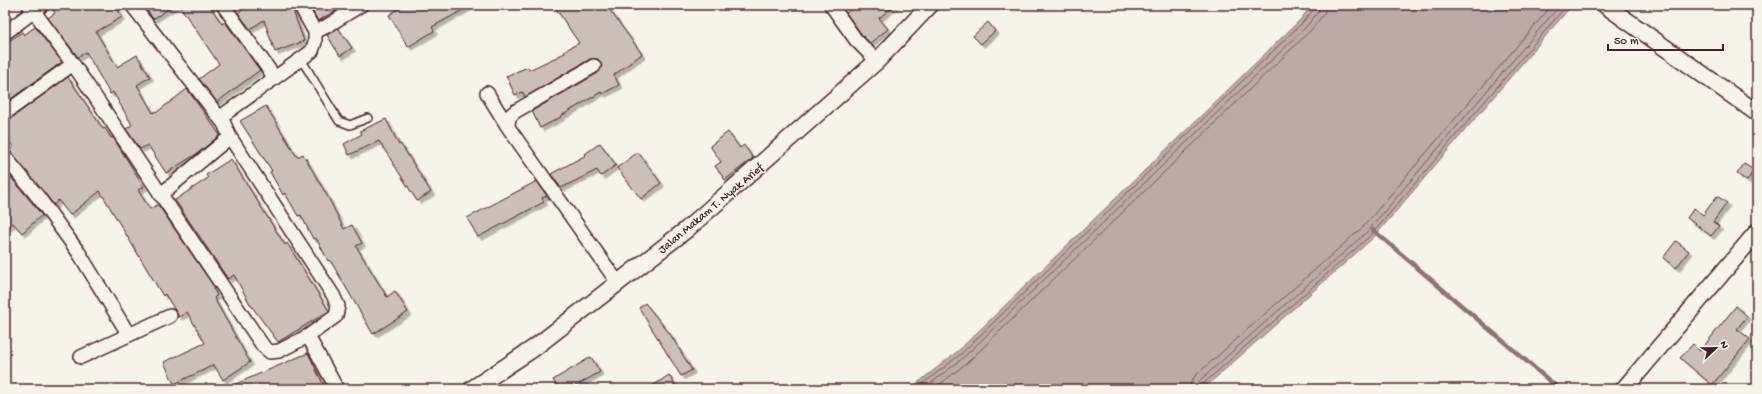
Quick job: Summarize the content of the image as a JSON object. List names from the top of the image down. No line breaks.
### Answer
{"streets":{"street":["Jalan Makam T. Nyak Arief"]},"scale_bar":"50 m","north":"right"}
